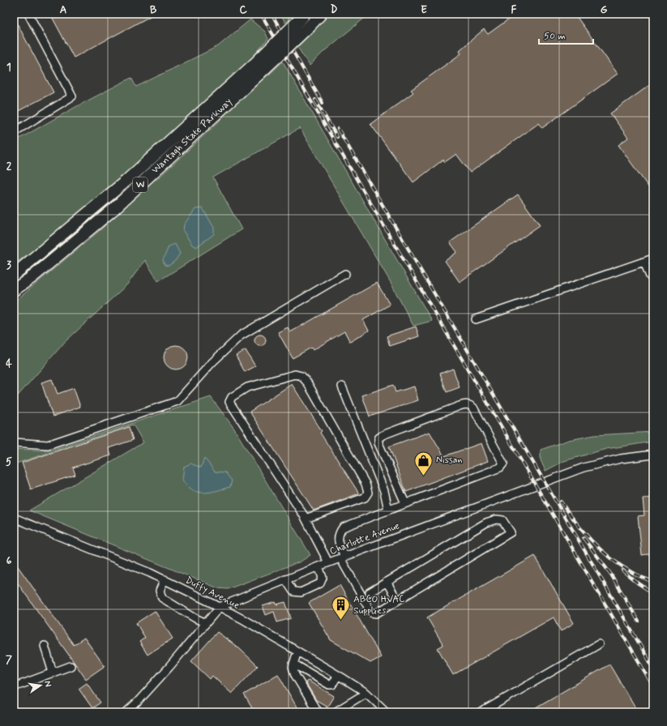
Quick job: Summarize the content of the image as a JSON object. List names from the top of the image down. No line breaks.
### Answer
{"streets":{"highway":["Wantagh State Parkway","W"],"street":["Charlotte Avenue","Duffy Avenue"]},"crossings":[["Charlotte Avenue","Duffy Avenue"]],"places":{"shop":["Nissan"],"building":["ABCO HVAC Supplies"]},"scale_bar":"50 m","north":"right","grid":{"columns":["A","B","C","D","E","F","G"],"rows":["1","2","3","4","5","6","7"]}}
